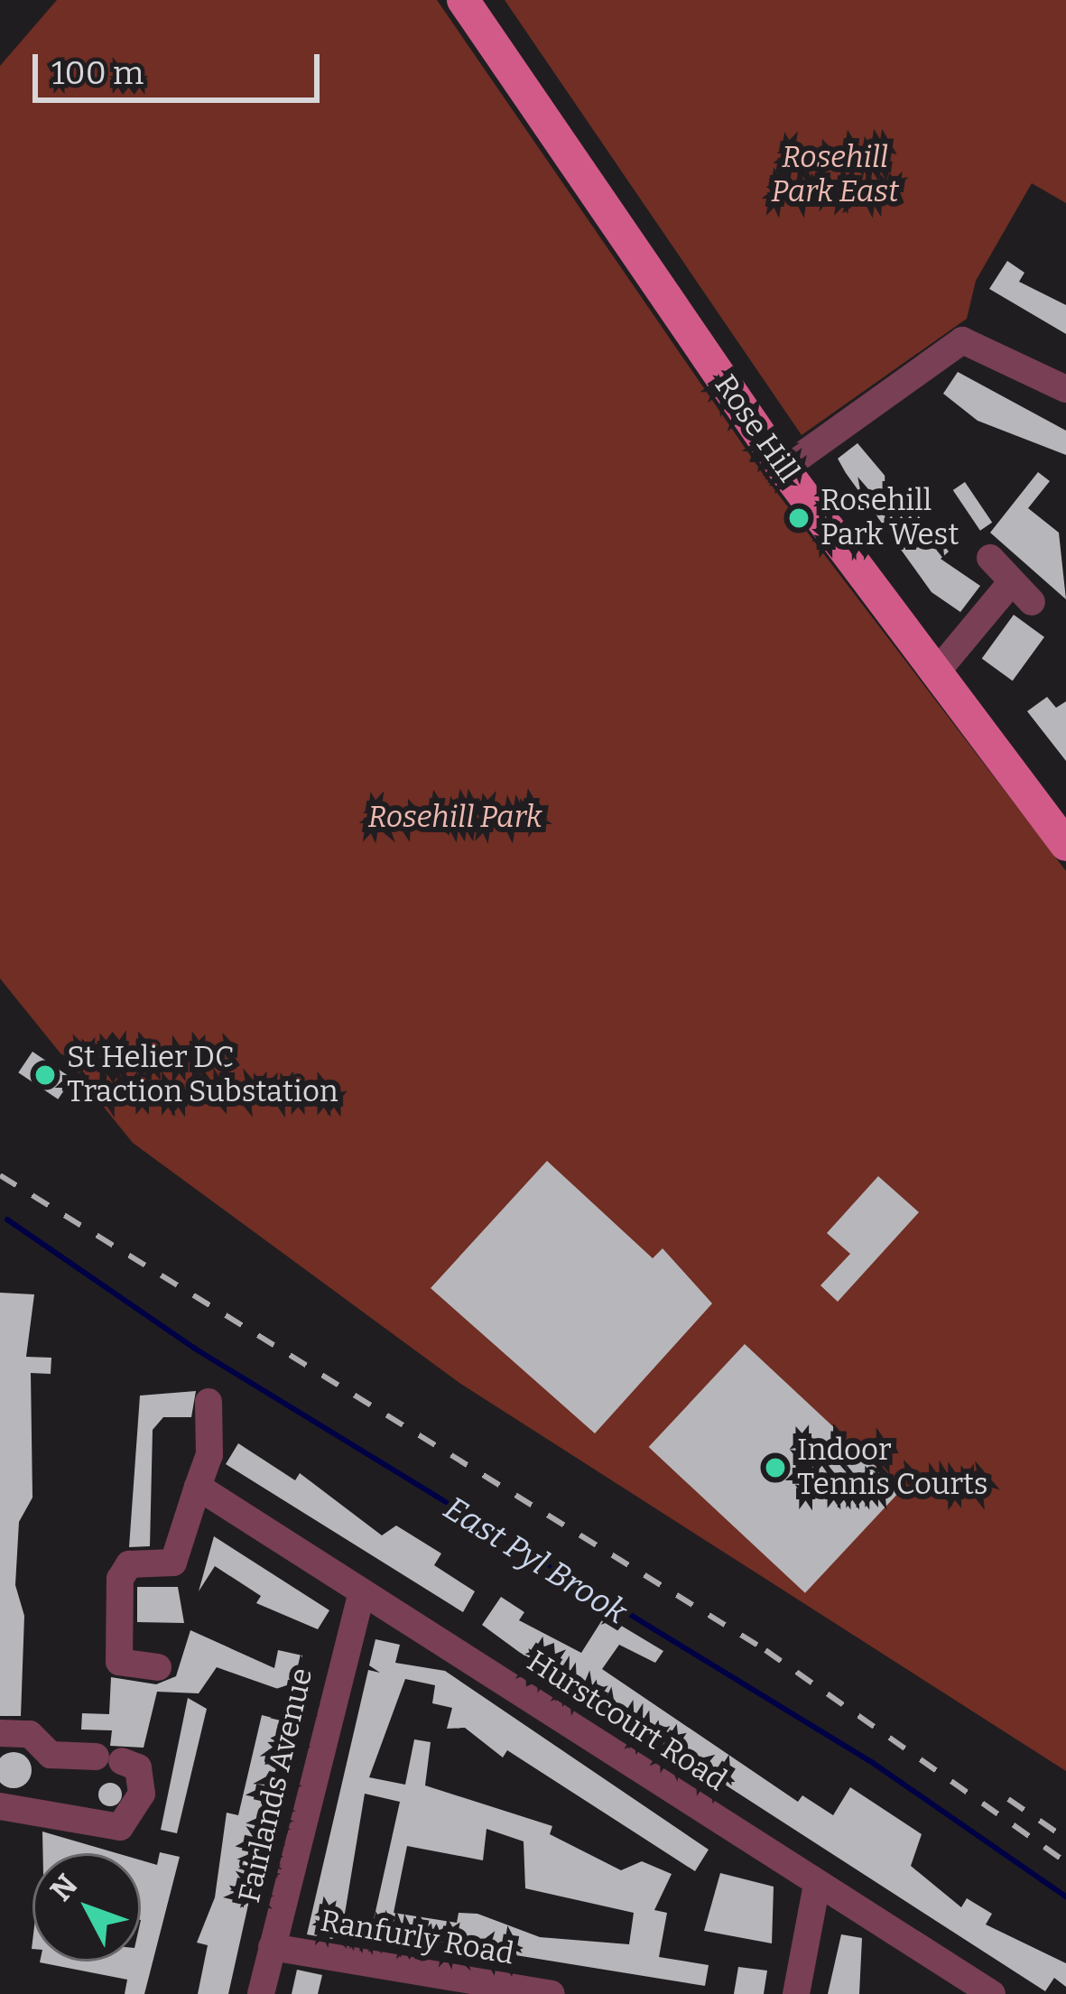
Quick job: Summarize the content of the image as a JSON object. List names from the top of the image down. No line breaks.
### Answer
{"streets":{"main road":["Rose Hill"],"street":["Hurstcourt Road","Fairlands Avenue","Ranfurly Road"]},"crossings":[["Hurstcourt Road","Fairlands Avenue"],["Fairlands Avenue","Ranfurly Road"]],"water":["East Pyl Brook"],"parks":["Rosehill Park East","Rosehill Park"],"places":["Rosehill Park West","St Helier DC Traction Substation","Indoor Tennis Courts"],"scale_bar":"100 m","north":"top left"}
